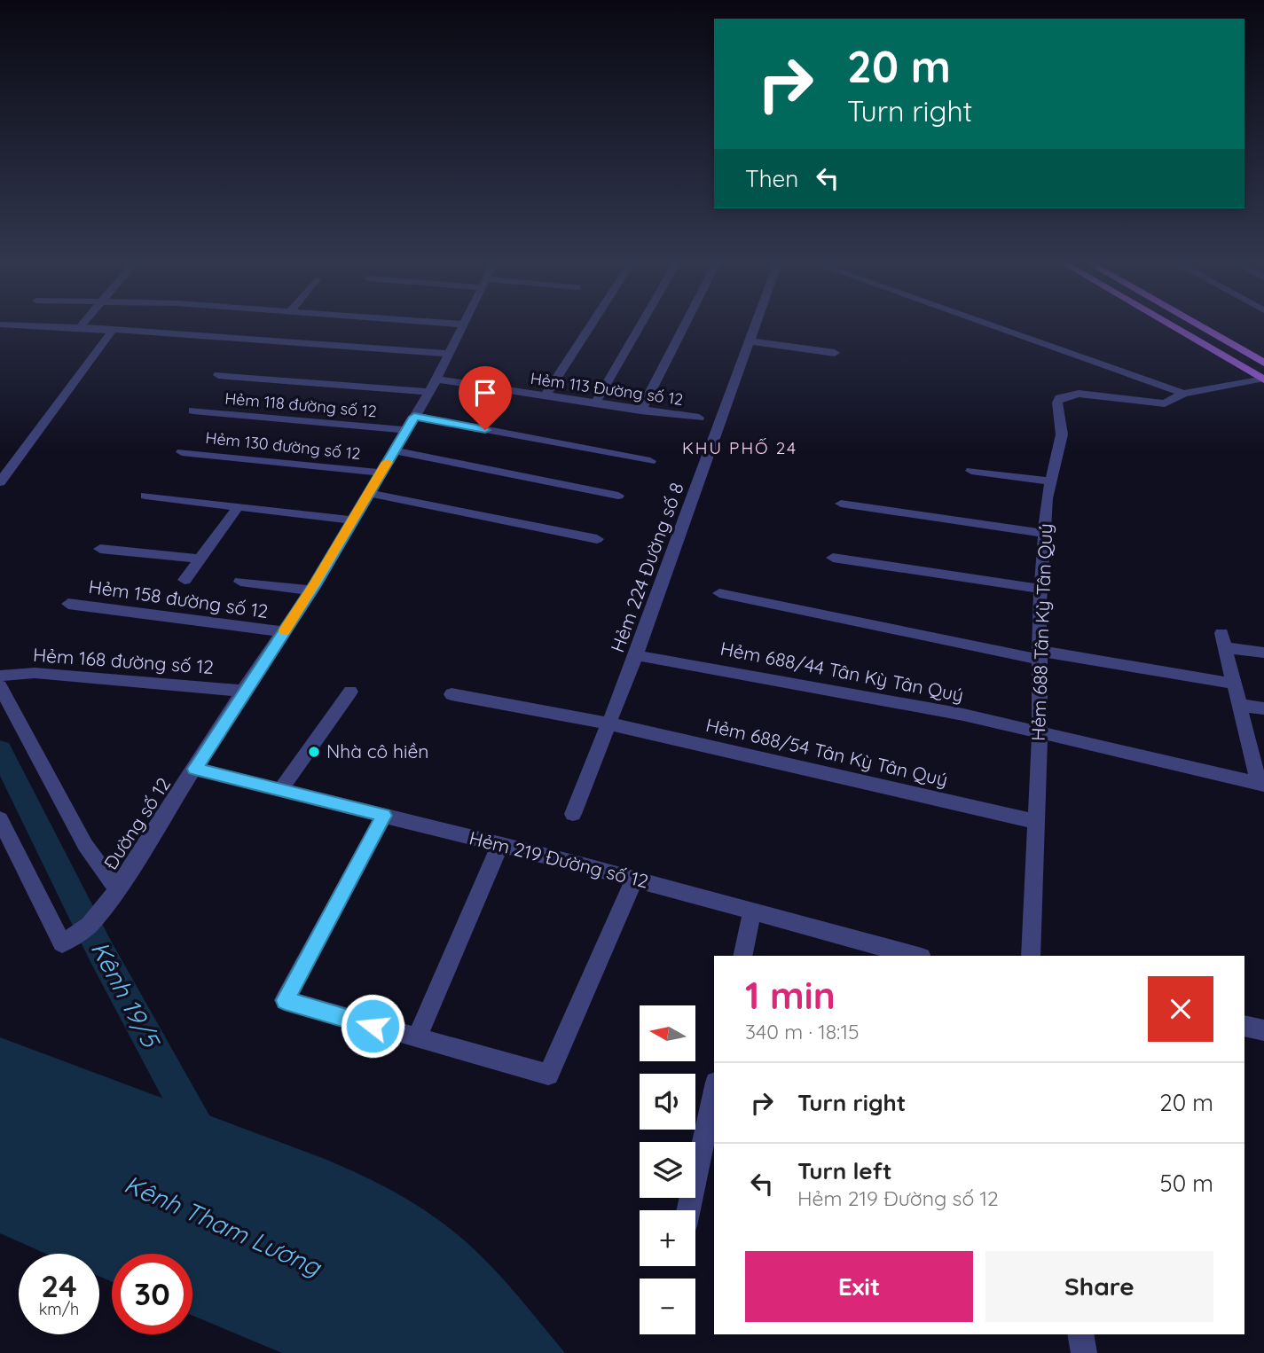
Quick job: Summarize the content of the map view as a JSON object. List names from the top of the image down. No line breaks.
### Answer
{"streets":{"street":["Hẻm 113 Đường số 12","Hẻm 118 đường số 12","Hẻm 130 đường số 12","Hẻm 224 Đường số 8","Hẻm 158 đường số 12","Hẻm 688 Tân Kỳ Tân Quý","Hẻm 168 đường số 12","Hẻm 688/44 Tân Kỳ Tân Quý","Hẻm 688/54 Tân Kỳ Tân Quý","Đường số 12","Hẻm 219 Đường số 12"]},"crossings":[["Hẻm 113 Đường số 12","Đường số 12"],["Hẻm 118 đường số 12","Đường số 12"],["Hẻm 130 đường số 12","Đường số 12"],["Hẻm 224 Đường số 8","Hẻm 688/44 Tân Kỳ Tân Quý"],["Hẻm 224 Đường số 8","Hẻm 688/54 Tân Kỳ Tân Quý"],["Hẻm 158 đường số 12","Đường số 12"],["Hẻm 688 Tân Kỳ Tân Quý","Hẻm 688/44 Tân Kỳ Tân Quý"],["Hẻm 688 Tân Kỳ Tân Quý","Hẻm 688/54 Tân Kỳ Tân Quý"],["Hẻm 168 đường số 12","Đường số 12"],["Đường số 12","Hẻm 219 Đường số 12"]],"districts":["KHU PHỐ 24"],"water":["Kênh 19/5","Kênh Tham Lương"],"places":["Nhà cô hiền"],"north":"left","page":{"turn":["20 m","Turn right"],"then":"Then","heading":["1 min","340 m · 18:15"],"map_buttons":["+","−"],"list":[{"name":"Turn right","value":"20 m"},{"name":"Turn left","note":"Hẻm 219 Đường số 12","value":"50 m"}],"buttons":["Exit","Share"],"speed":"24 km/h","limit":"30"}}
